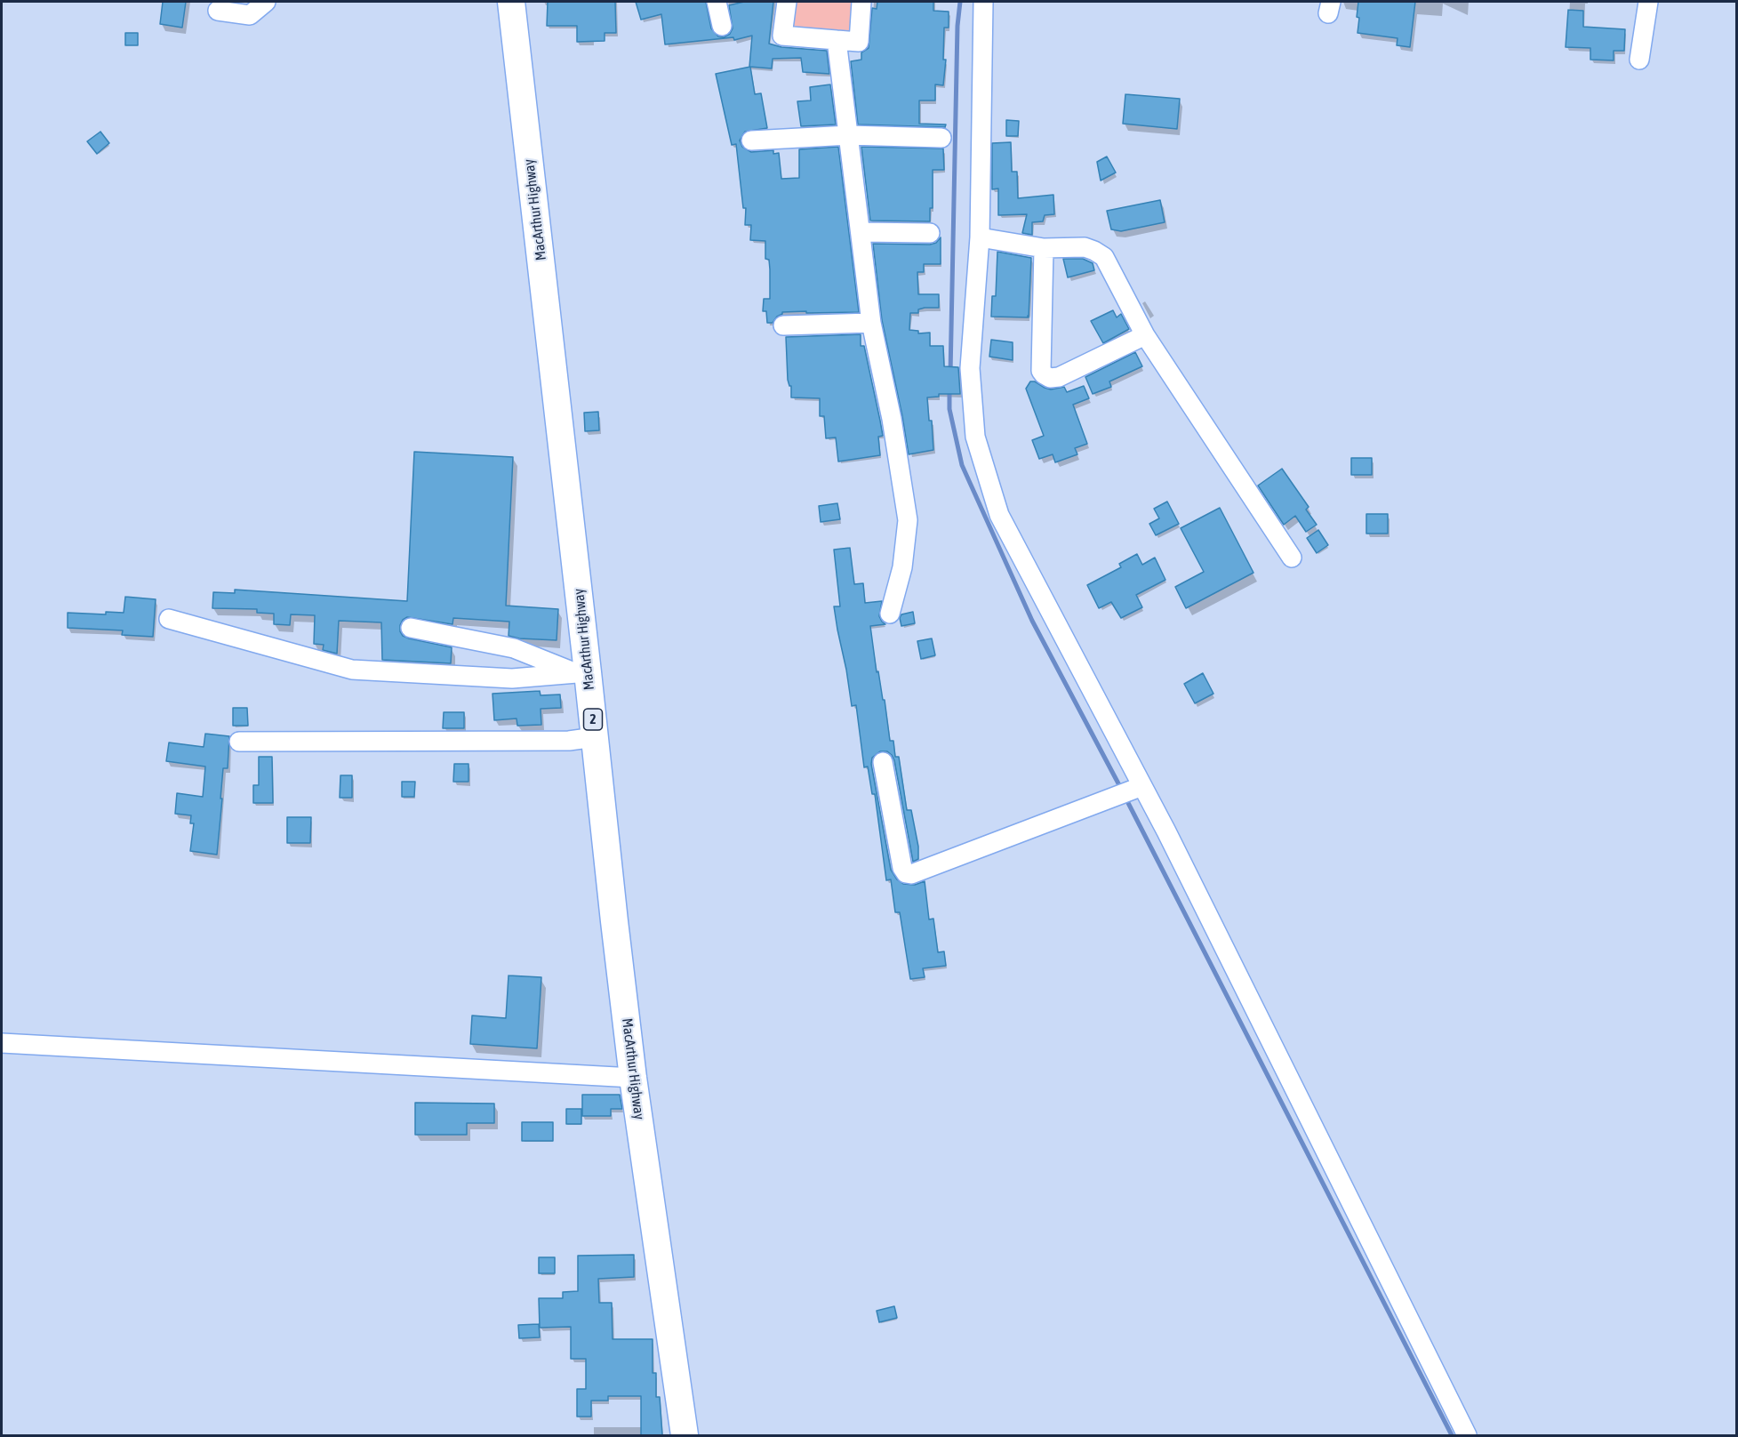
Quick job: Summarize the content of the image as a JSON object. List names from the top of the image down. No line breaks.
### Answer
{"streets":{"highway":["MacArthur Highway","2"]}}
